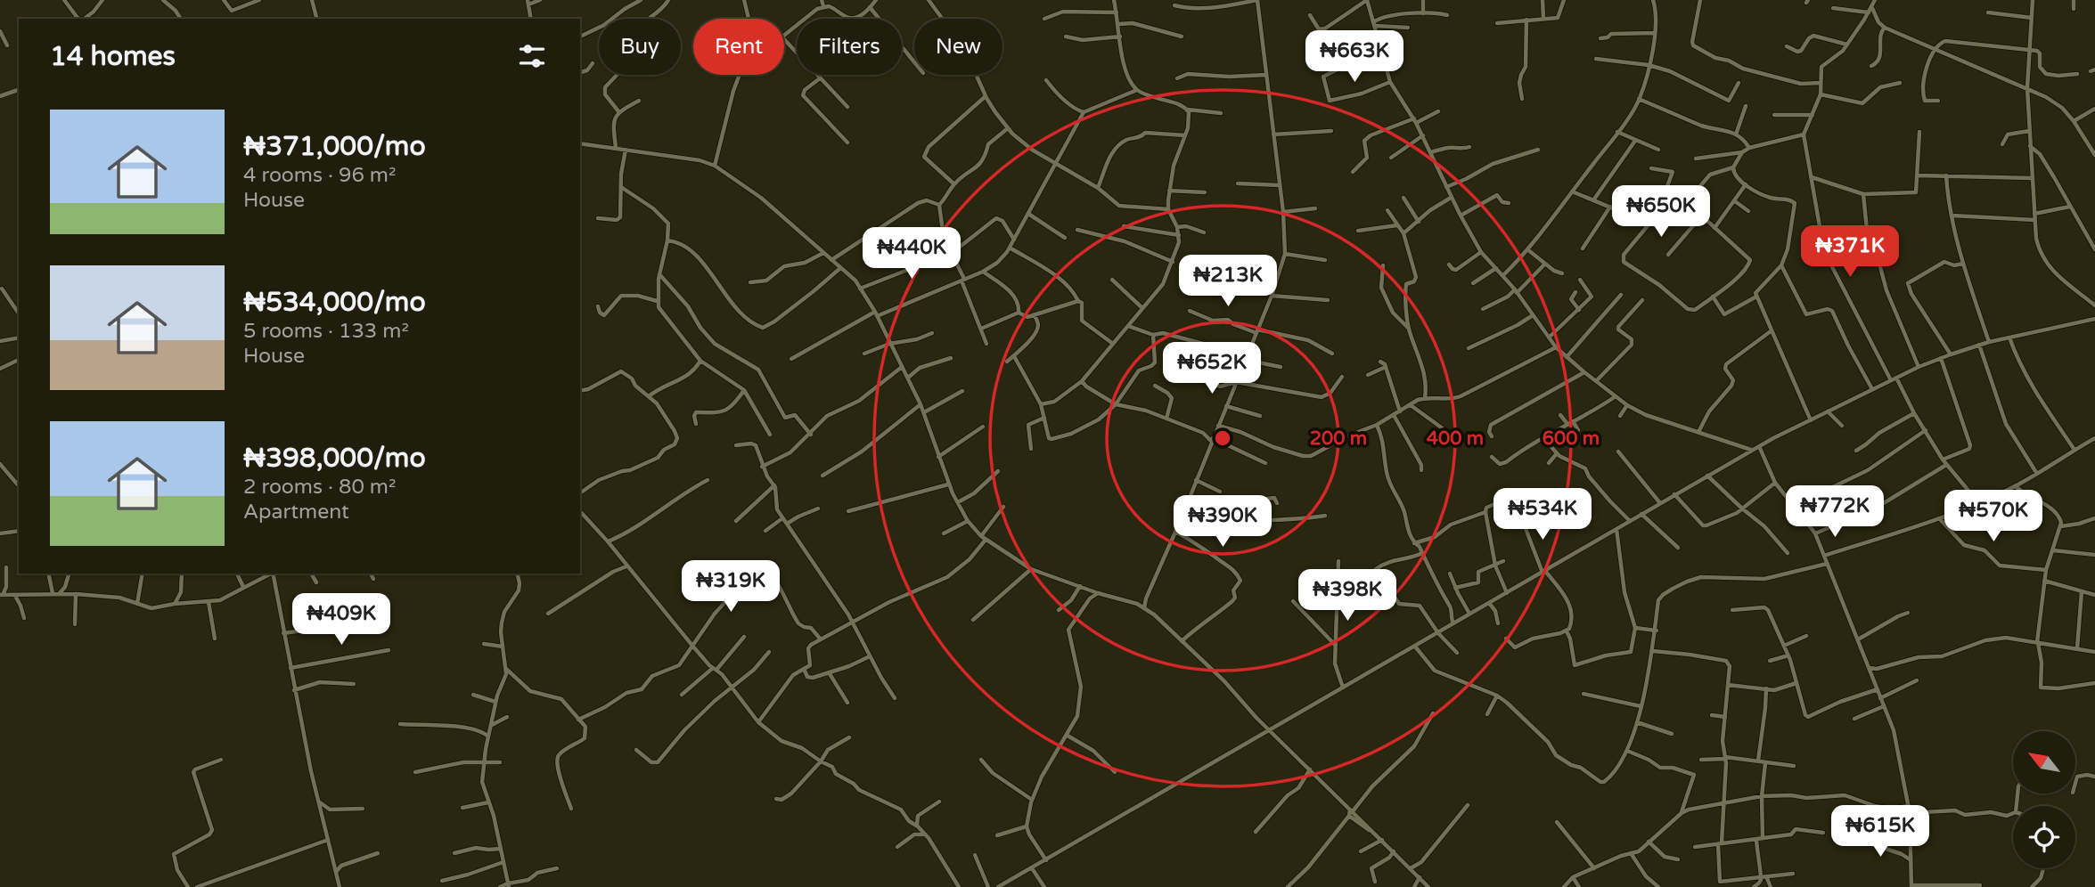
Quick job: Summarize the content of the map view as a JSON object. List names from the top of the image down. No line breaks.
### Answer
{"north":"top left","page":{"chip":["Buy","Rent","Filters","New"],"heading":"14 homes","price":["₦663K","₦650K","₦371K","₦440K","₦213K","₦652K","₦772K","₦534K","₦570K","₦390K","₦319K","₦398K","₦409K","₦615K"],"list":[{"name":"₦371,000/mo","note":"4 rooms · 96 m² · House"},{"name":"₦534,000/mo","note":"5 rooms · 133 m² · House"},{"name":"₦398,000/mo","note":"2 rooms · 80 m² · Apartment"}]},"rings":["200 m","400 m","600 m"]}
